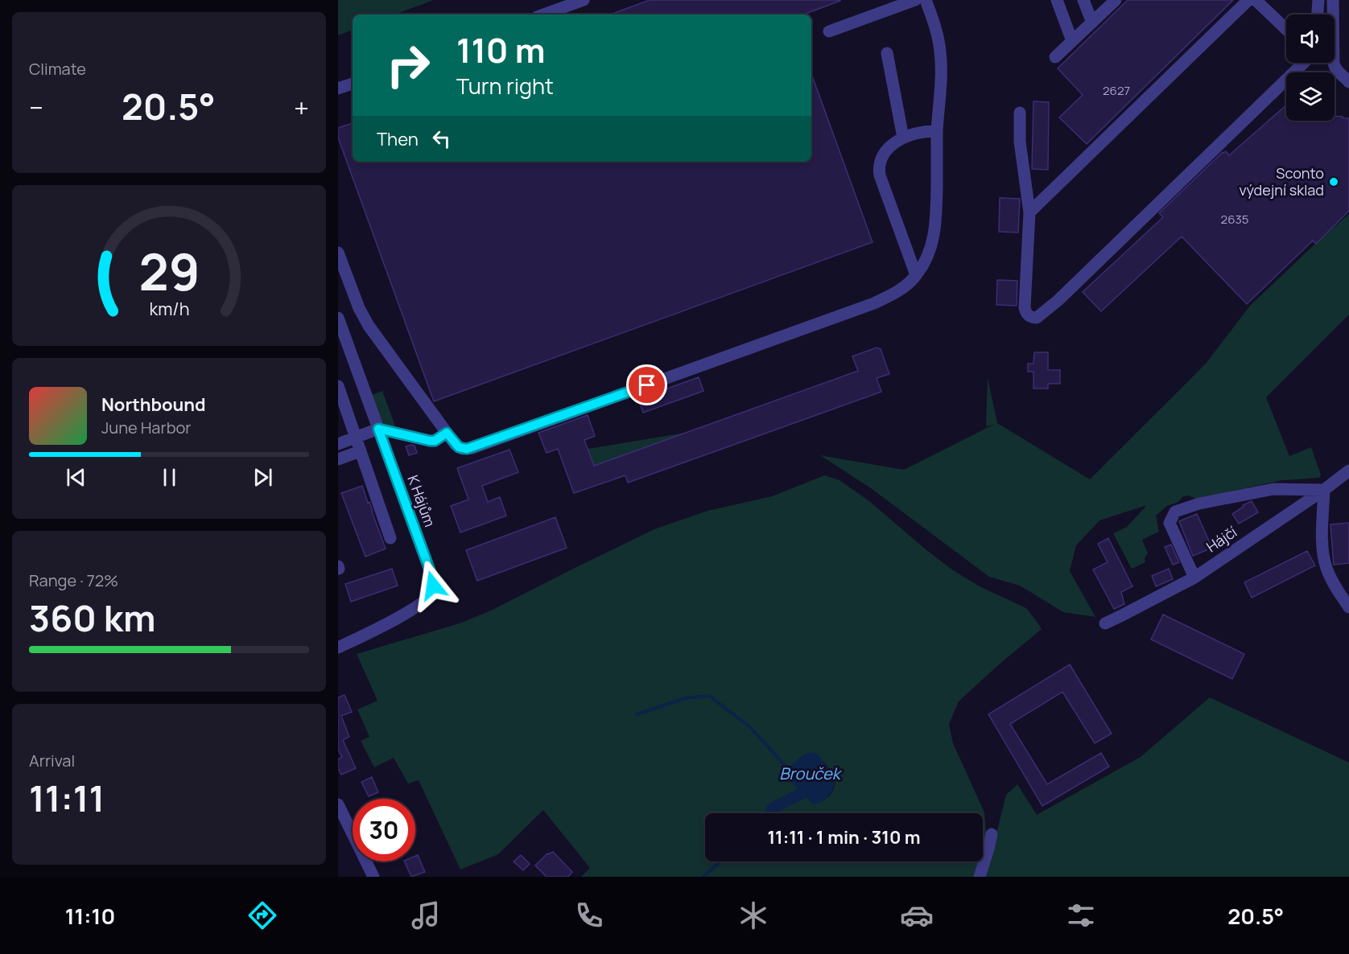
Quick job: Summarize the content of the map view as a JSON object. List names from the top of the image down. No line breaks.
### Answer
{"streets":{"street":["K Hájům","Hájčí"]},"water":["Brouček"],"places":["Sconto výdejní sklad"],"house_numbers":["2627","2635"],"page":{"tile":["Climate",["Range · 72%","360 km"],["Arrival","11:11"]],"turn":["110 m","Turn right"],"heat":["−","20.5°","+"],"then":"Then","song":["Northbound","June Harbor"],"limit":"30","trip":"11:11 · 1 min · 310 m","tabs":["11:10","20.5°"],"gauge":["29","km/h"]}}
